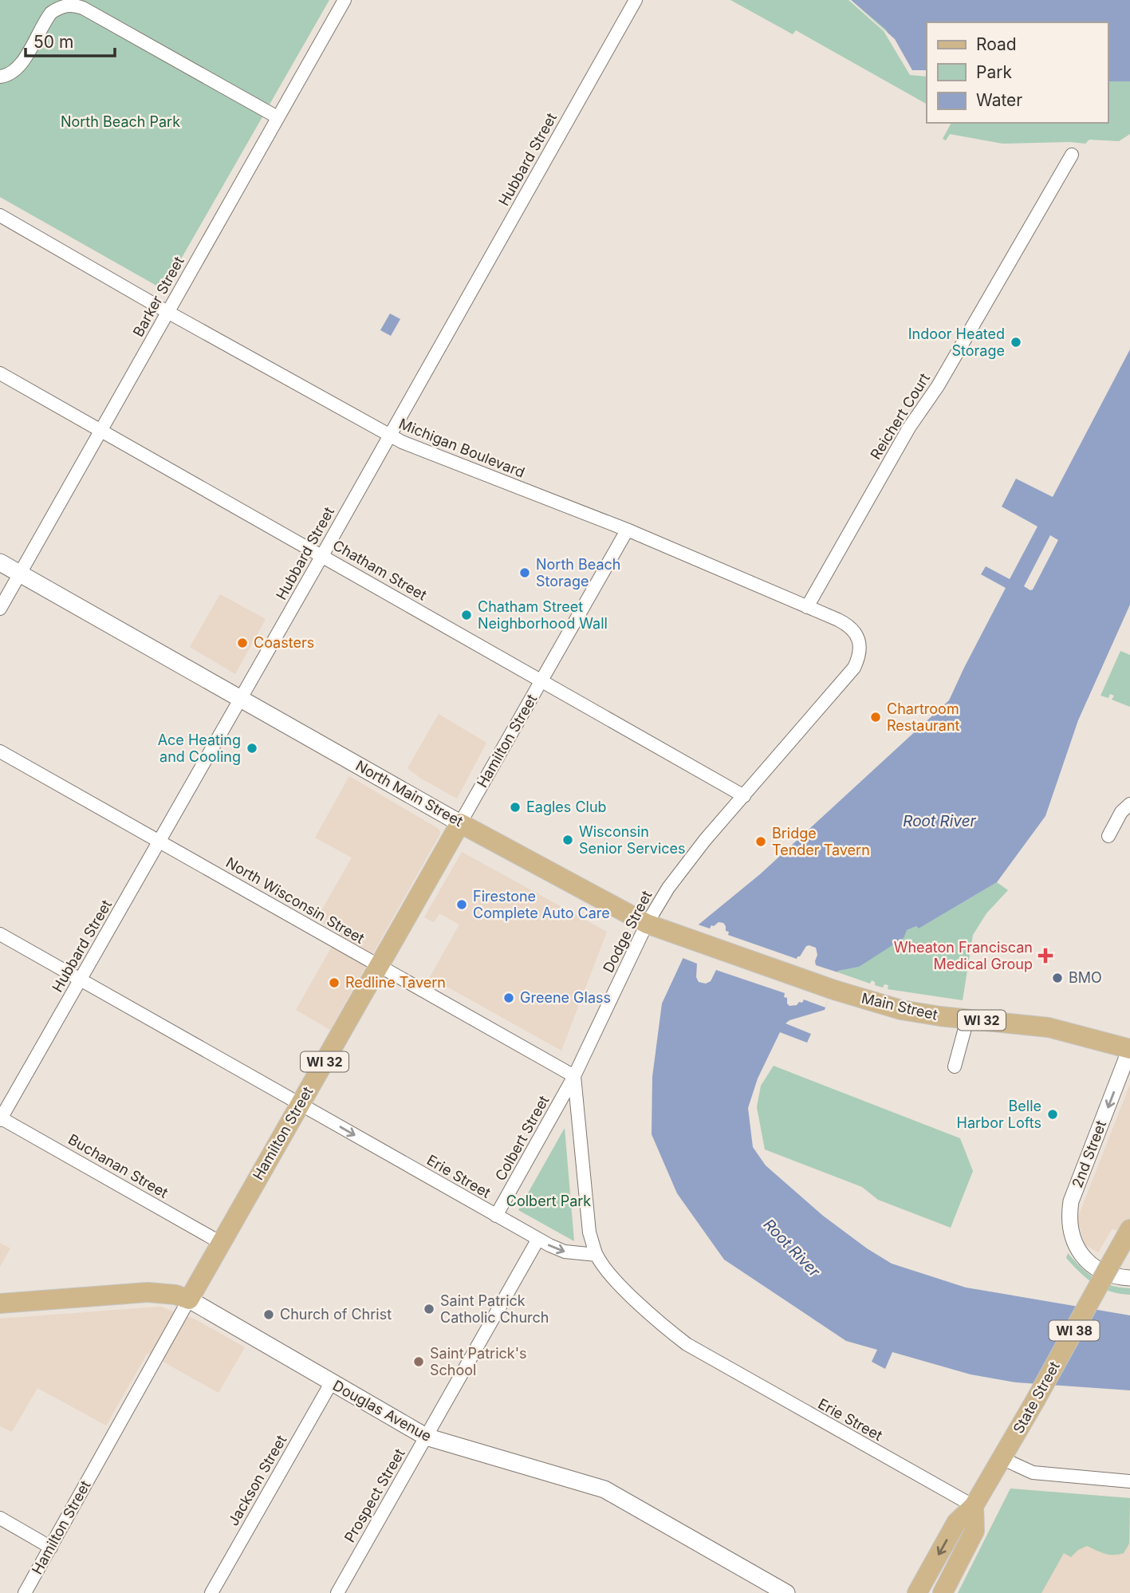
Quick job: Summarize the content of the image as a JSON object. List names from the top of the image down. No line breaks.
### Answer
{"streets":{"main road":["Hamilton Street","North Main Street","Main Street","WI 32","WI 38","State Street","Douglas Avenue"],"street":["Hubbard Street","Barker Street","Reichert Court","Michigan Boulevard","Chatham Street","North Wisconsin Street","Dodge Street","Colbert Street","2nd Street","Buchanan Street","Erie Street","Jackson Street","Prospect Street"]},"crossings":[["Hubbard Street","Michigan Boulevard"],["Hubbard Street","Chatham Street"],["Hubbard Street","North Main Street"],["Hubbard Street","North Wisconsin Street"],["Hubbard Street","Buchanan Street"],["Hubbard Street","Erie Street"],["Barker Street","Michigan Boulevard"],["Barker Street","Chatham Street"],["Barker Street","North Main Street"],["Reichert Court","Michigan Boulevard"],["Michigan Boulevard","Hamilton Street"],["Michigan Boulevard","Dodge Street"],["Chatham Street","Hamilton Street"],["Chatham Street","Dodge Street"],["Hamilton Street","North Main Street"],["Hamilton Street","North Wisconsin Street"],["Hamilton Street","Buchanan Street"],["Hamilton Street","Erie Street"],["Hamilton Street","Douglas Avenue"],["North Main Street","Dodge Street"],["North Main Street","Main Street"],["North Wisconsin Street","Dodge Street"],["North Wisconsin Street","Colbert Street"],["Dodge Street","Colbert Street"],["Main Street","2nd Street"],["Colbert Street","Erie Street"],["Erie Street","State Street"],["Erie Street","Prospect Street"],["Douglas Avenue","Jackson Street"],["Douglas Avenue","Prospect Street"]],"one_way":["2nd Street"],"water":["Root River"],"parks":["North Beach Park","Colbert Park"],"places":{"other":["Indoor Heated Storage","North Beach Storage","Chatham Street Neighborhood Wall","Coasters","Chartroom Restaurant","Ace Heating and Cooling","Eagles Club","Wisconsin Senior Services","Bridge Tender Tavern","Firestone Complete Auto Care","BMO","Redline Tavern","Greene Glass","Belle Harbor Lofts","Saint Patrick Catholic Church","Church of Christ","Saint Patrick's School"],"health":["Wheaton Franciscan Medical Group"]},"legend":["Road","Park","Water"],"scale_bar":"50 m"}
